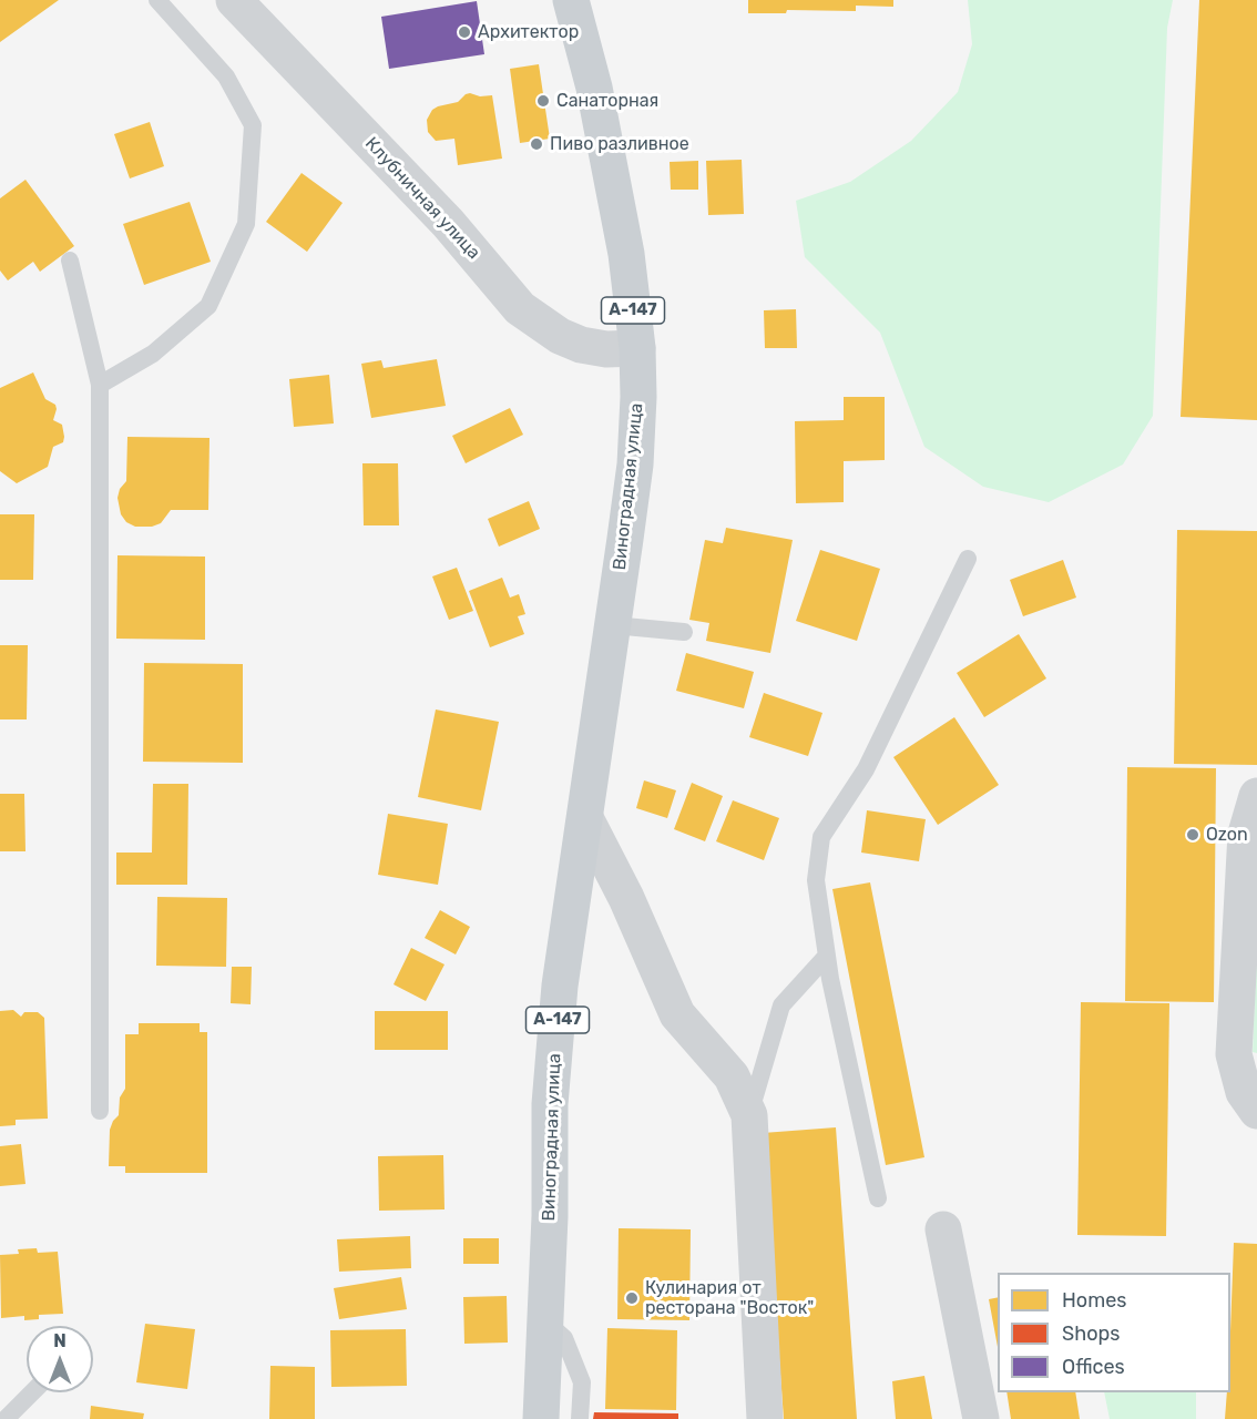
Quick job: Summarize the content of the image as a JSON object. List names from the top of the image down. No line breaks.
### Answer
{"streets":{"main road":["А-147","Виноградная улица"],"street":["Клубничная улица"]},"crossings":[["Клубничная улица","Виноградная улица"]],"places":["Архитектор","Санаторная","Пиво разливное","Ozon","Кулинария от ресторана \"Восток\""],"legend":["Homes","Shops","Offices"],"north":"top"}
